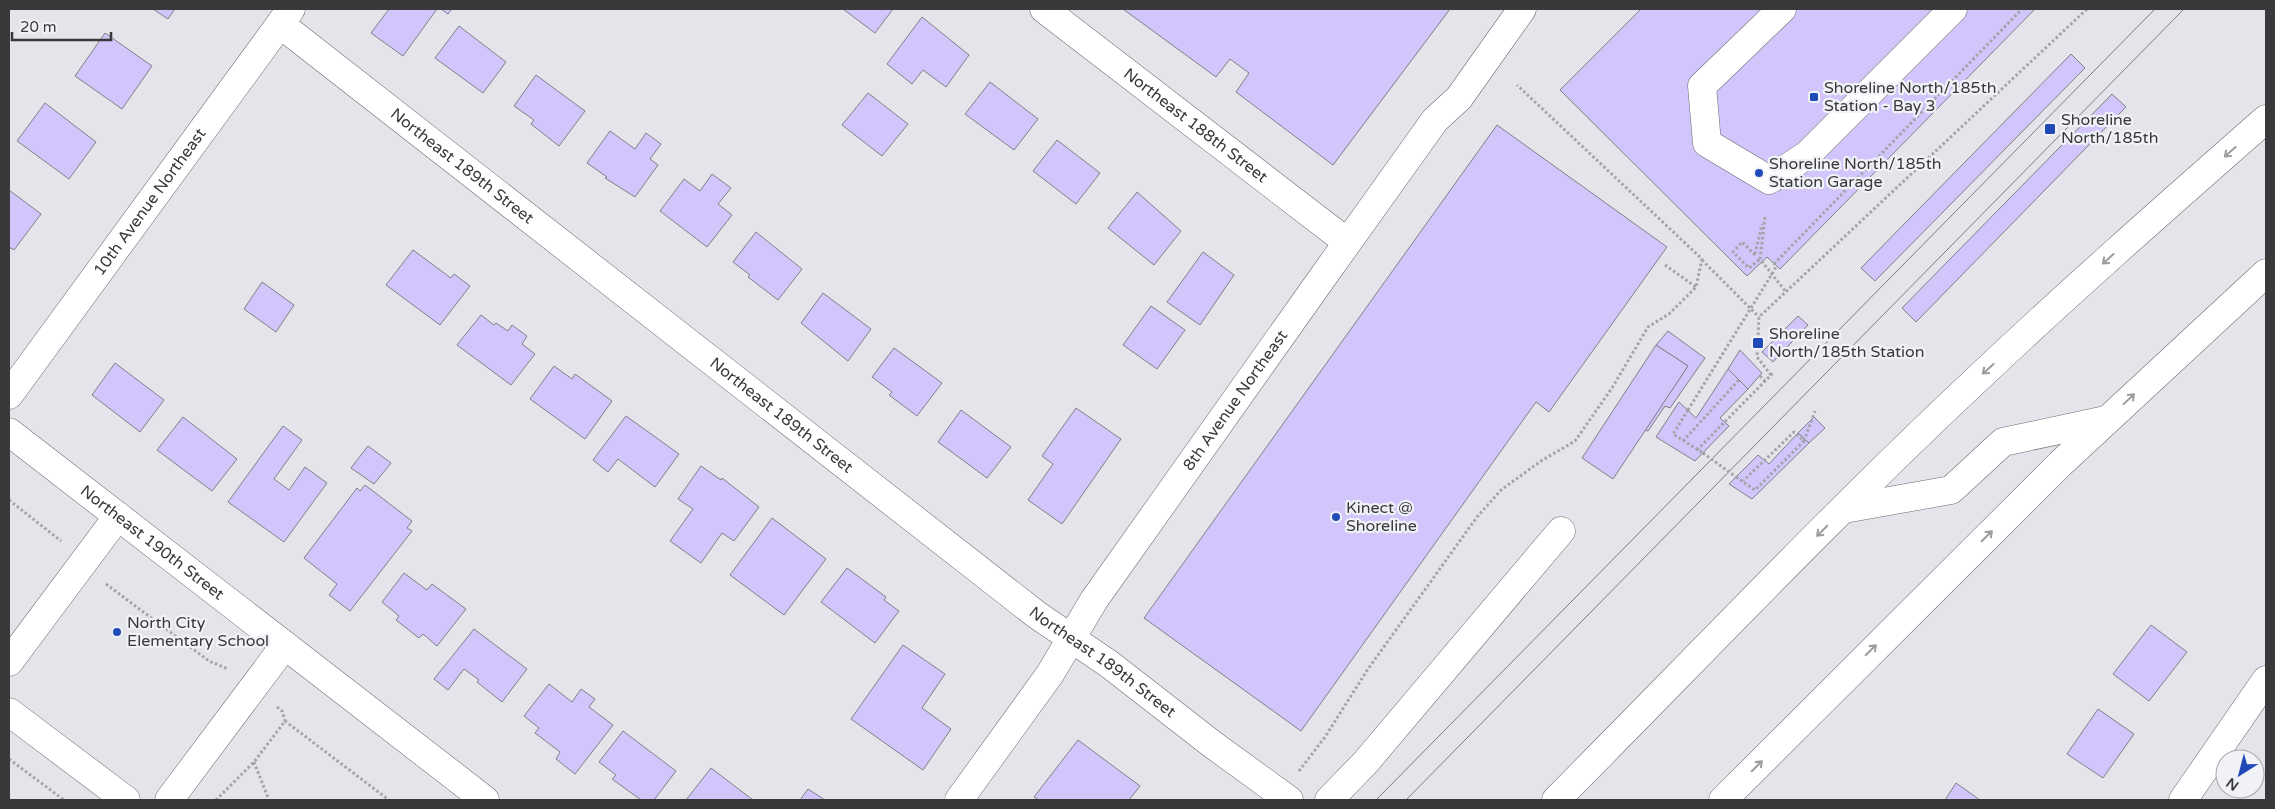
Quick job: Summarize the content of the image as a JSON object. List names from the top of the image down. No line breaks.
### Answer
{"streets":{"main road":["Northeast 188th Street","Northeast 189th Street","10th Avenue Northeast","8th Avenue Northeast","Northeast 190th Street"]},"crossings":[["Northeast 188th Street","8th Avenue Northeast"],["Northeast 189th Street","10th Avenue Northeast"],["Northeast 189th Street","8th Avenue Northeast"]],"places":{"transit":["Shoreline North/185th Station - Bay 3","Shoreline North/185th","Shoreline North/185th Station"],"other":["Shoreline North/185th Station Garage","Kinect @ Shoreline","North City Elementary School"]},"scale_bar":"20 m","north":"bottom left"}
